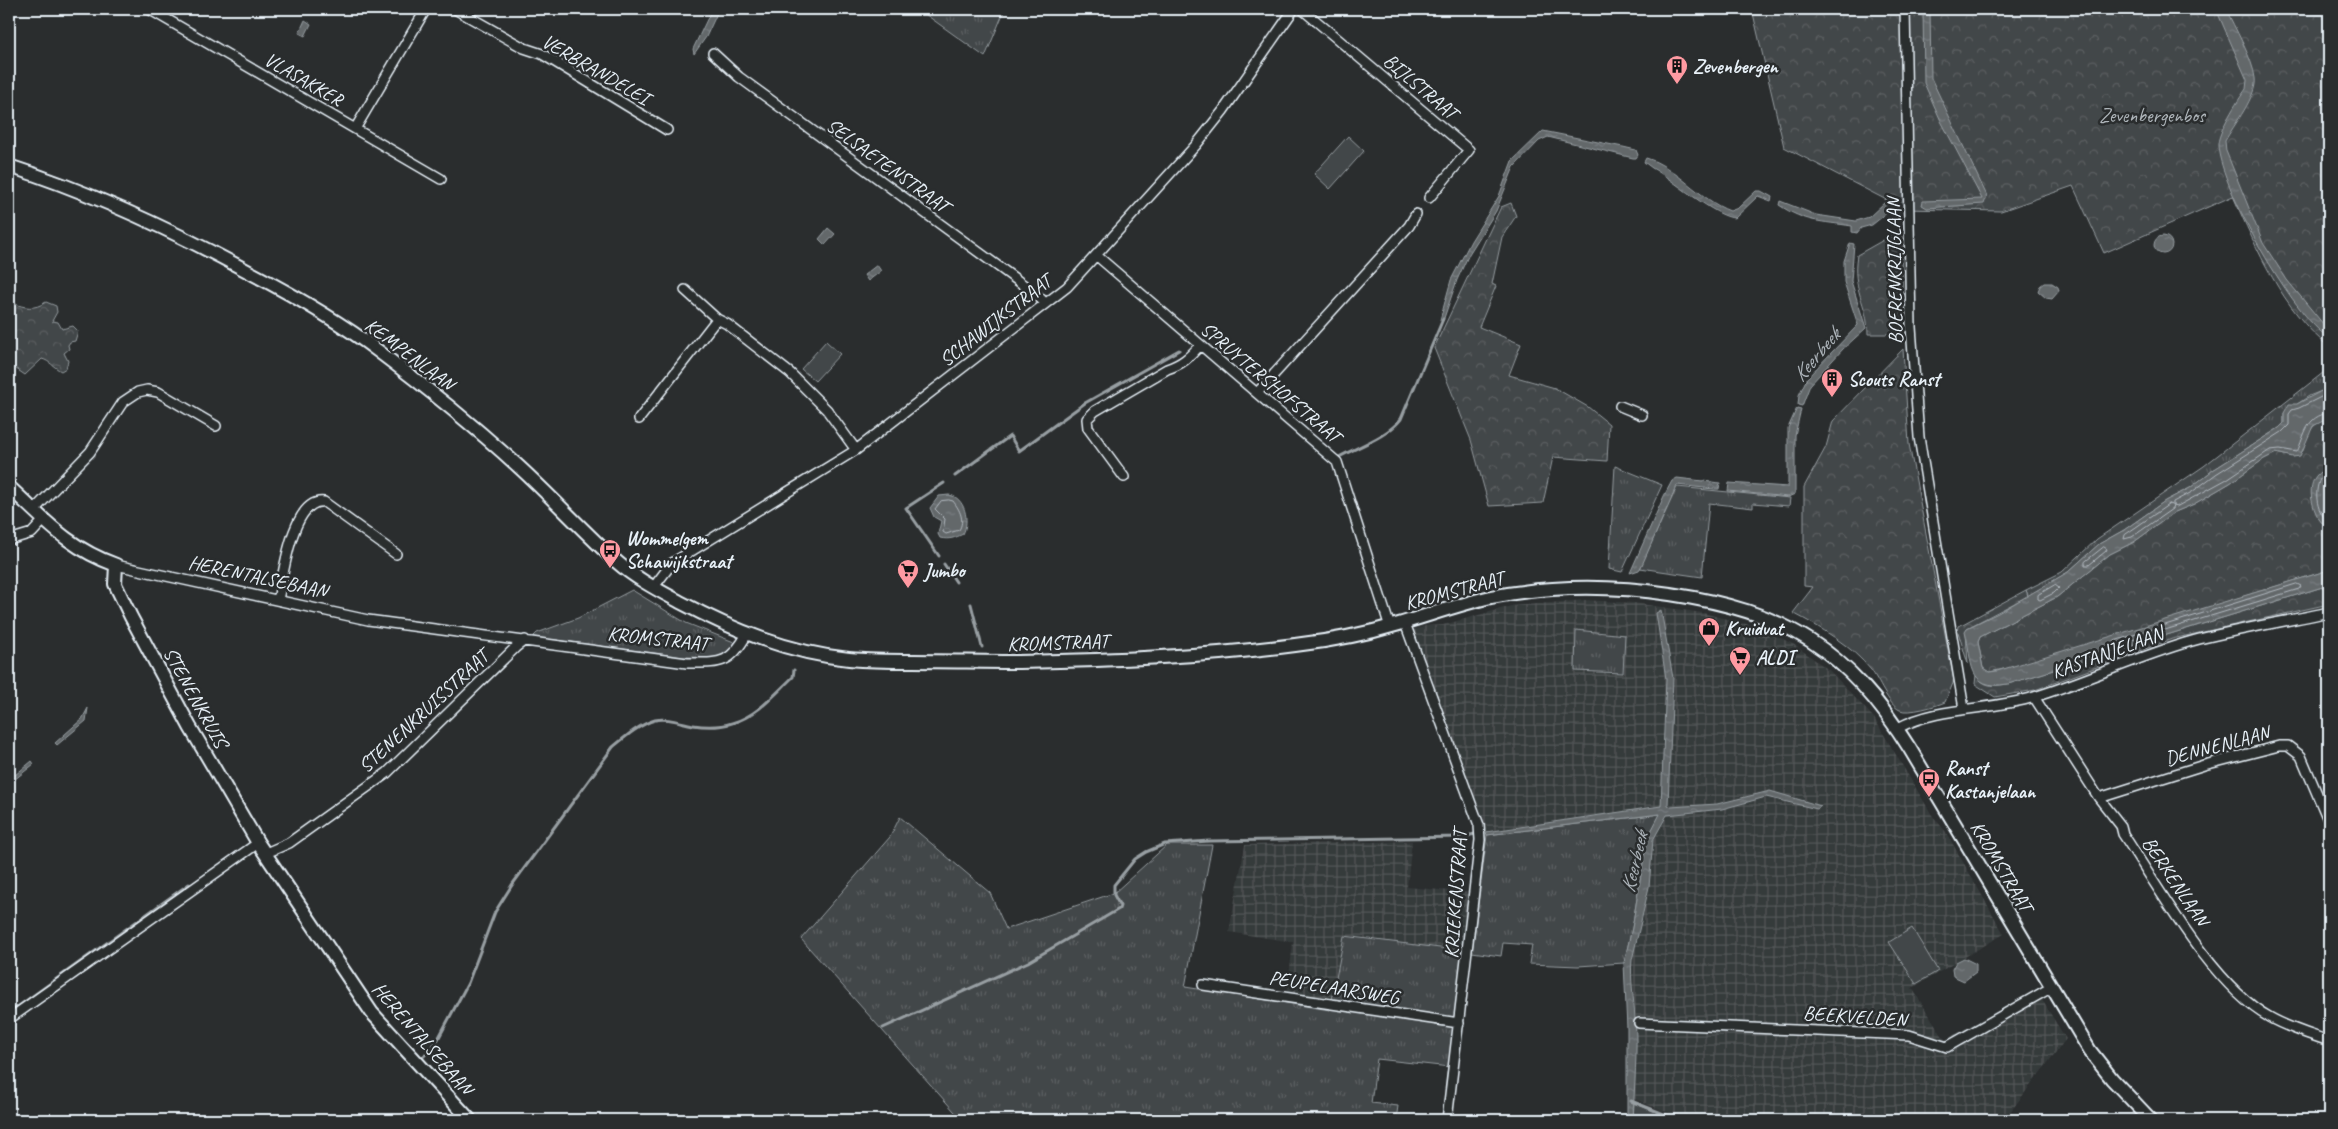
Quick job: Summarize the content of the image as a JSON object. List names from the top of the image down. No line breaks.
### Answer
{"streets":{"main road":["KEMPENLAAN","HERENTALSEBAAN","KROMSTRAAT","STENENKRUIS"],"street":["VERBRANDELEI","VLASAKKER","BIJLSTRAAT","SELSAETENSTRAAT","BOERENKRIJGLAAN","SCHAWIJKSTRAAT","SPRUYTERSHOFSTRAAT","KASTANJELAAN","STENENKRUISSTRAAT","DENNENLAAN","BERKENLAAN","KRIEKENSTRAAT","PEUPELAARSWEG","BEEKVELDEN"]},"crossings":[["SELSAETENSTRAAT","SCHAWIJKSTRAAT"],["BOERENKRIJGLAAN","KASTANJELAAN"],["SCHAWIJKSTRAAT","KEMPENLAAN"],["SCHAWIJKSTRAAT","SPRUYTERSHOFSTRAAT"],["KEMPENLAAN","KROMSTRAAT"],["SPRUYTERSHOFSTRAAT","KROMSTRAAT"],["HERENTALSEBAAN","KROMSTRAAT"],["HERENTALSEBAAN","STENENKRUIS"],["HERENTALSEBAAN","STENENKRUISSTRAAT"],["KROMSTRAAT","KASTANJELAAN"],["KROMSTRAAT","STENENKRUISSTRAAT"],["KROMSTRAAT","KRIEKENSTRAAT"],["KROMSTRAAT","BEEKVELDEN"],["KASTANJELAAN","BERKENLAAN"],["STENENKRUIS","STENENKRUISSTRAAT"],["DENNENLAAN","BERKENLAAN"],["KRIEKENSTRAAT","PEUPELAARSWEG"]],"water":["Keerbeek"],"parks":["Zevenbergenbos"],"places":{"building":["Zevenbergen","Scouts Ranst"],"bus stop":["Wommelgem Schawijkstraat","Ranst Kastanjelaan"],"supermarket":["Jumbo","ALDI"],"shop":["Kruidvat"]}}
